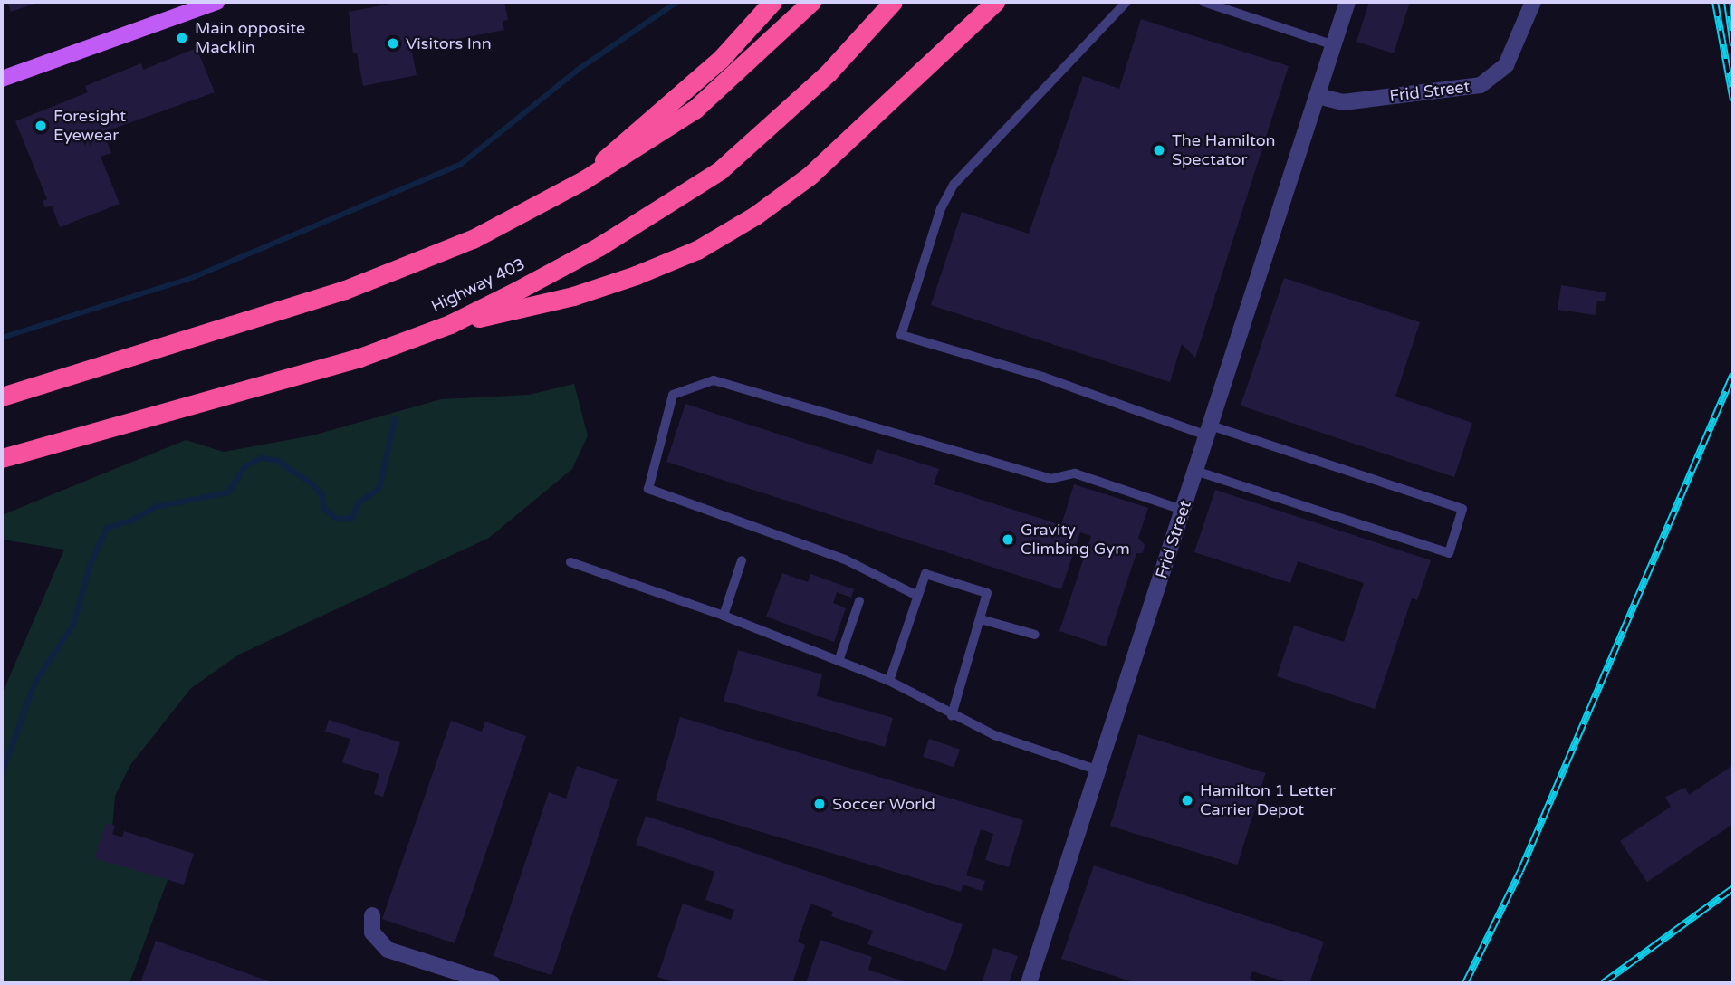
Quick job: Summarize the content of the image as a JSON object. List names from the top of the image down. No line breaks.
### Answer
{"streets":{"highway":["Highway 403"],"street":["Frid Street"]},"places":["Main opposite Macklin","Visitors Inn","Foresight Eyewear","The Hamilton Spectator","Gravity Climbing Gym","Hamilton 1 Letter Carrier Depot","Soccer World"]}
